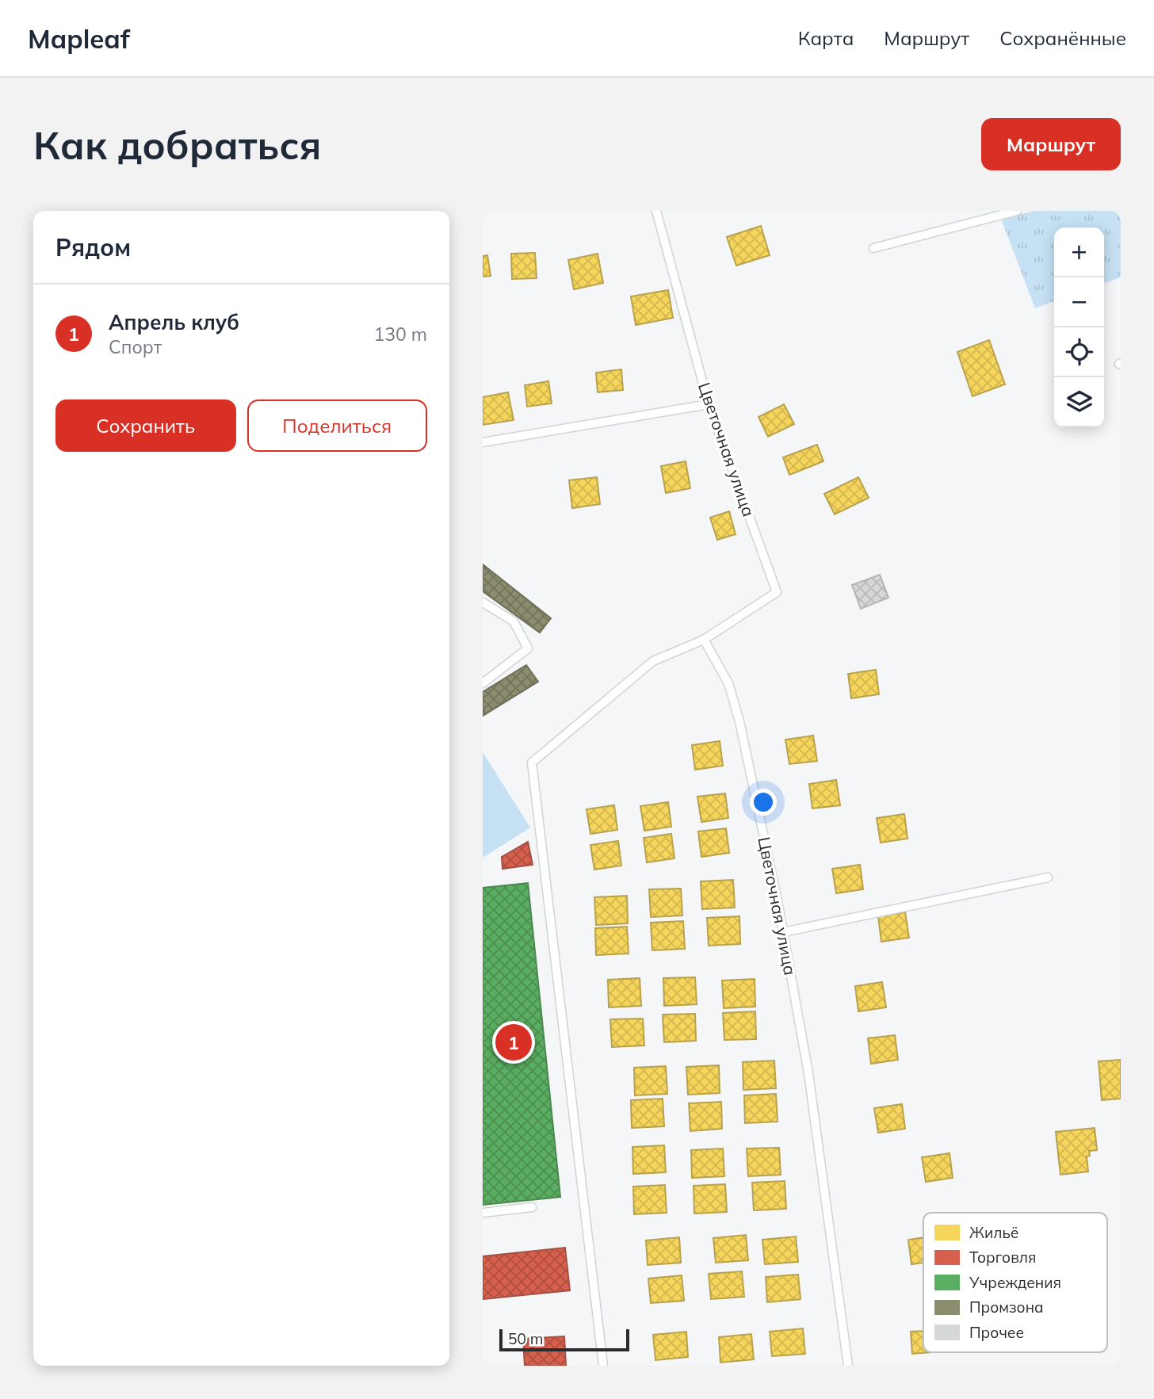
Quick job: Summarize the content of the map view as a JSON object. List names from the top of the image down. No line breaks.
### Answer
{"streets":{"lane":["Цветочная улица"]},"legend":["Жильё","Торговля","Учреждения","Промзона","Прочее"],"scale_bar":"50 m","page":{"header":"Mapleaf","nav":["Карта","Маршрут","Сохранённые"],"buttons":["Маршрут",["Сохранить","Поделиться"]],"title":"Как добраться","heading":"Рядом","map_buttons":["+","−"],"list":[{"mark":"1","name":"Апрель клуб","note":"Спорт","value":"130 m"}],"pins":"1","scale":"50 m"}}
